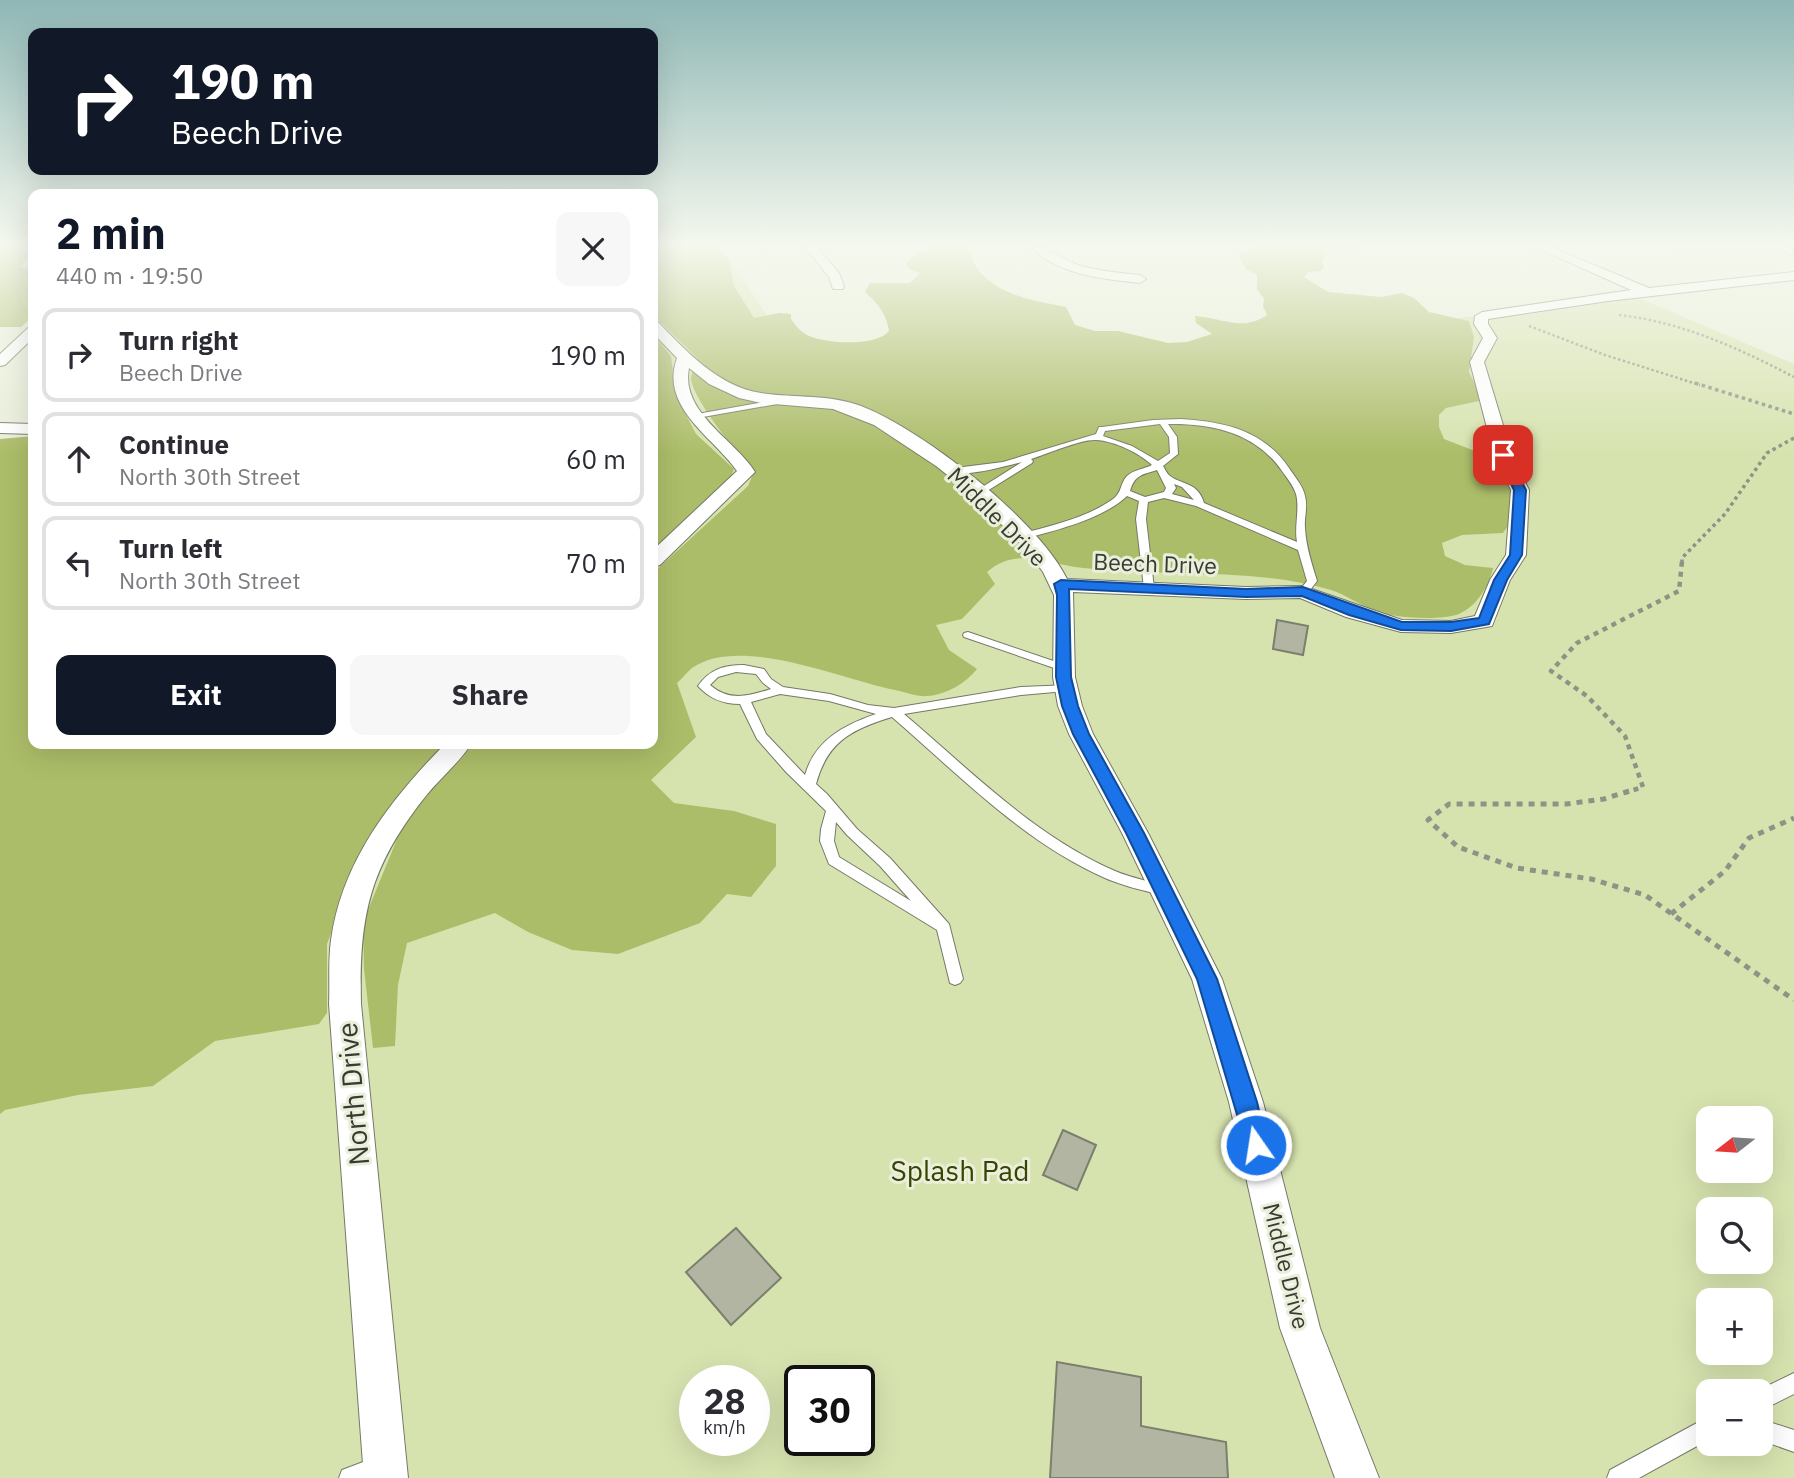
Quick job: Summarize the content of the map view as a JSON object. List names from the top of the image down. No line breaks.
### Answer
{"streets":{"street":["Middle Drive","Beech Drive","North Drive"]},"crossings":[["Middle Drive","Beech Drive"]],"parks":["Splash Pad"],"north":"left","page":{"turn":["190 m","Beech Drive"],"heading":["2 min","440 m · 19:50"],"list":[{"name":"Turn right","note":"Beech Drive","value":"190 m"},{"name":"Continue","note":"North 30th Street","value":"60 m"},{"name":"Turn left","note":"North 30th Street","value":"70 m"}],"buttons":["Exit","Share"],"map_buttons":["+","−"],"speed":"28 km/h","limit":"30"}}
